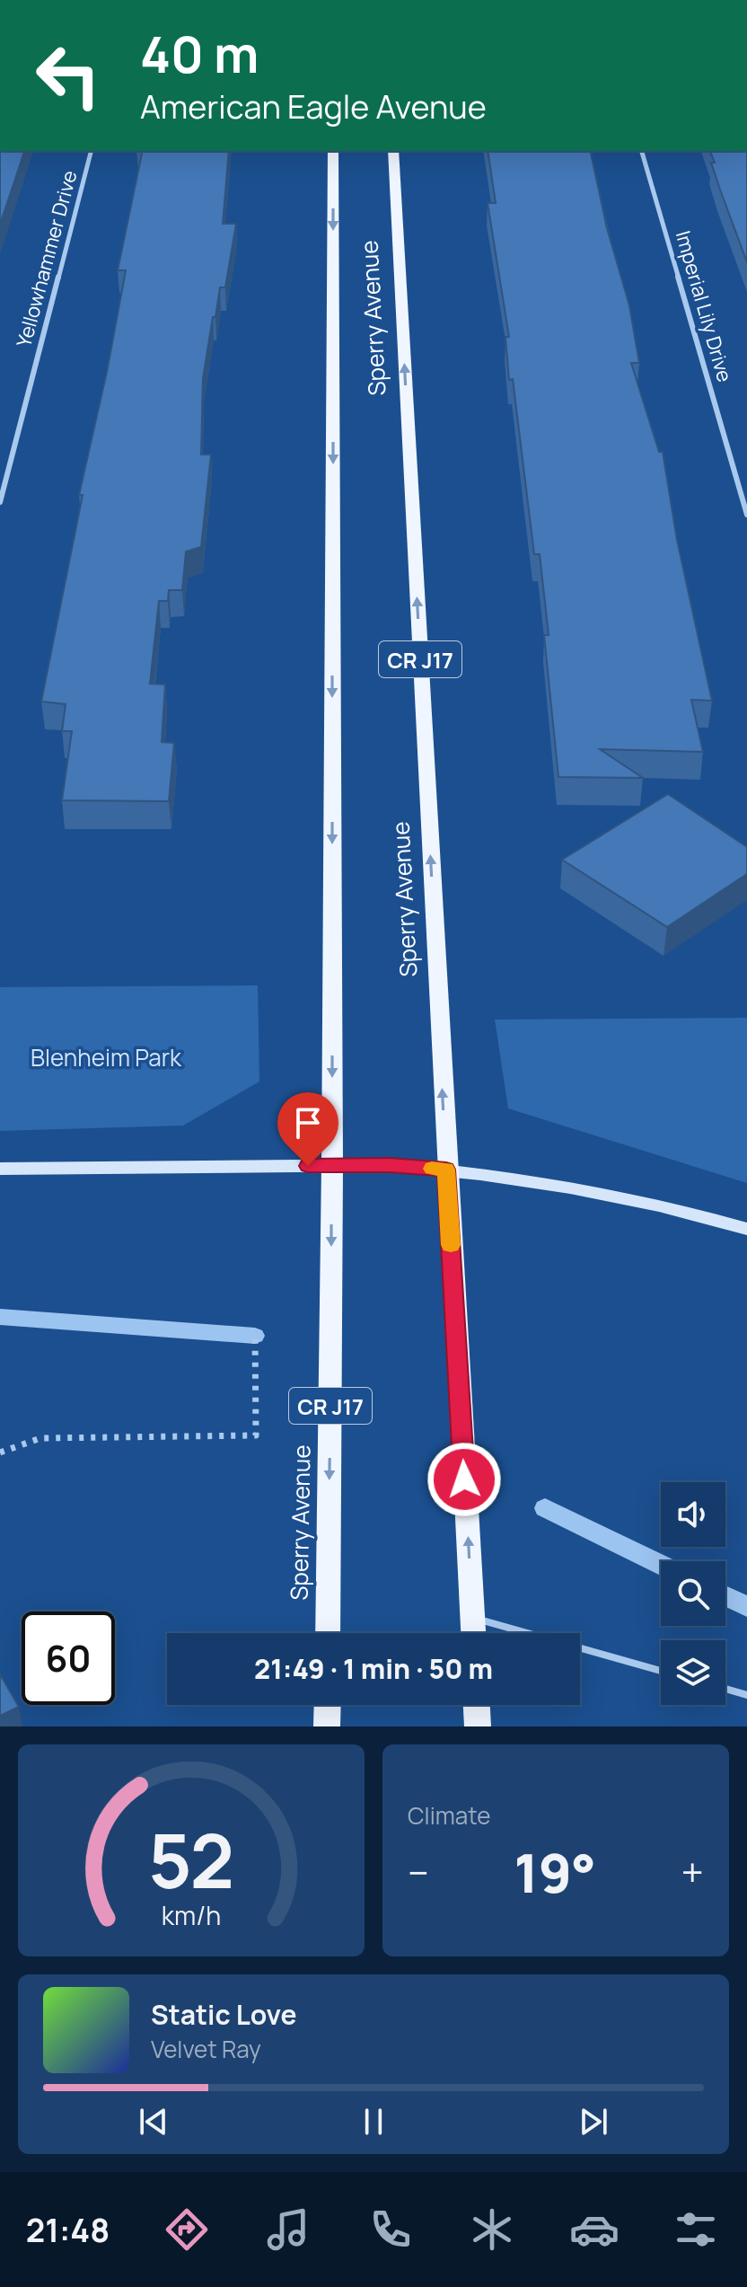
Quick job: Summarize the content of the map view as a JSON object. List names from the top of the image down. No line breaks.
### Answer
{"streets":{"main road":["Sperry Avenue","CR J17"],"street":["Yellowhammer Drive","Imperial Lily Drive"]},"parks":["Blenheim Park"],"page":{"turn":["40 m","American Eagle Avenue"],"limit":"60","trip":"21:49 · 1 min · 50 m","tile":"Climate","heat":["−","19°","+"],"song":["Static Love","Velvet Ray"],"tabs":"21:48","gauge":["52","km/h"]}}
